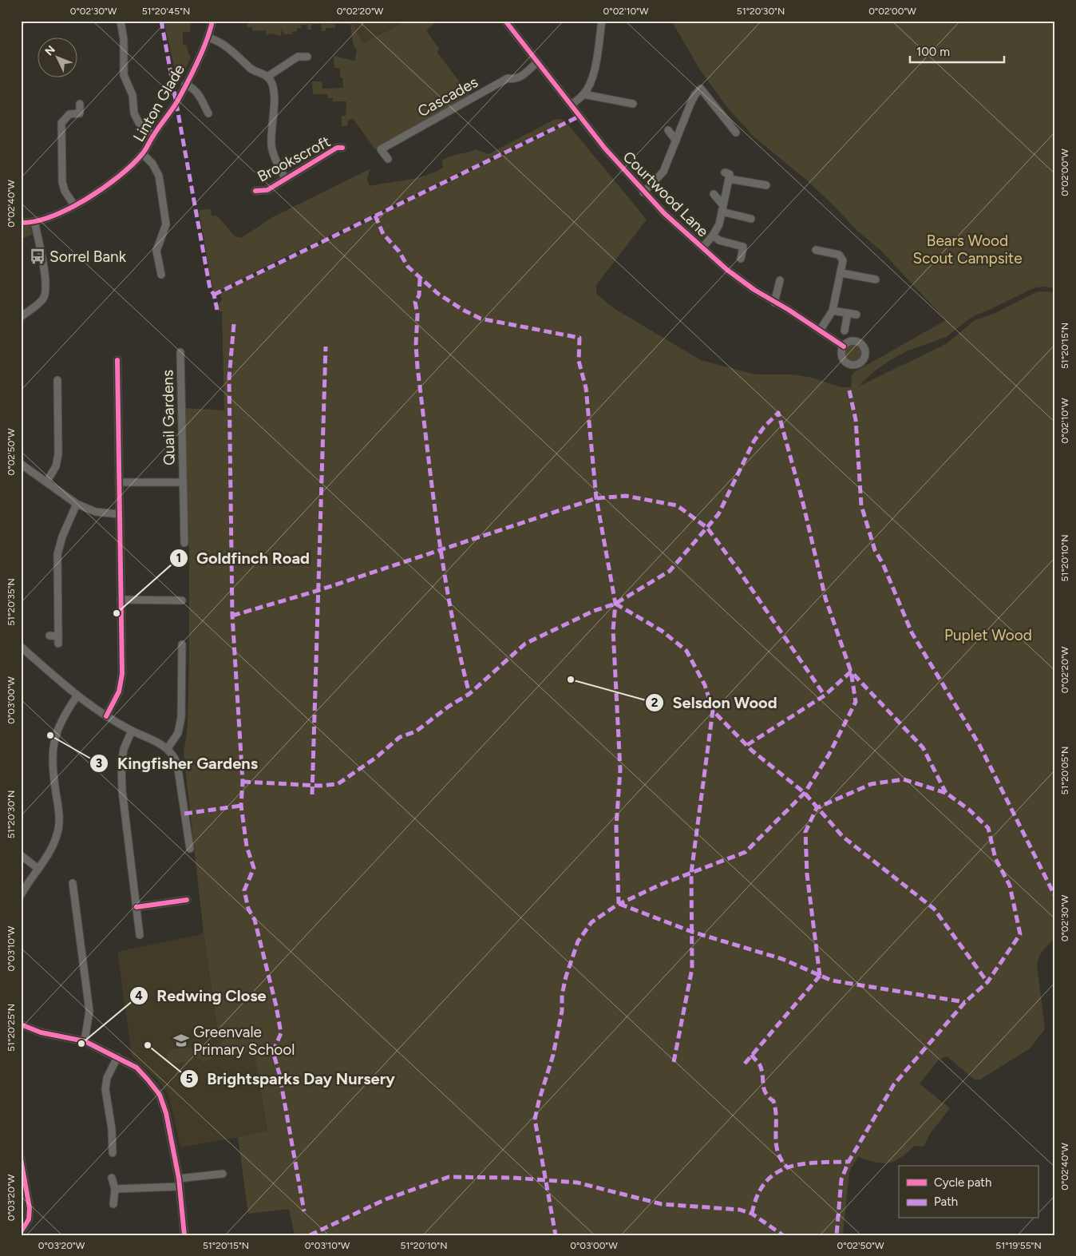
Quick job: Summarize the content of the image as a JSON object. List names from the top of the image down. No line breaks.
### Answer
{"streets":{"street":["Cascades","Linton Glade","Brookscroft","Courtwood Lane","Quail Gardens"]},"crossings":[["Cascades","Courtwood Lane"]],"parks":["Bears Wood Scout Campsite","Puplet Wood"],"places":{"bus stop":["Sorrel Bank"],"other":["Goldfinch Road","Selsdon Wood","Kingfisher Gardens","Redwing Close","Brightsparks Day Nursery"],"school or university":["Greenvale Primary School"]},"legend":["Cycle path","Path"],"scale_bar":"100 m","north":"top left","coordinates":["0°02'30\"W","51°20'45\"N","0°02'20\"W","0°02'10\"W","51°20'30\"N","0°02'00\"W","0°02'40\"W","51°20'15\"N","0°02'50\"W","51°20'10\"N","51°20'35\"N","0°03'00\"W","51°20'05\"N","0°03'10\"W","51°20'25\"N","0°03'20\"W","51°19'55\"N"]}
